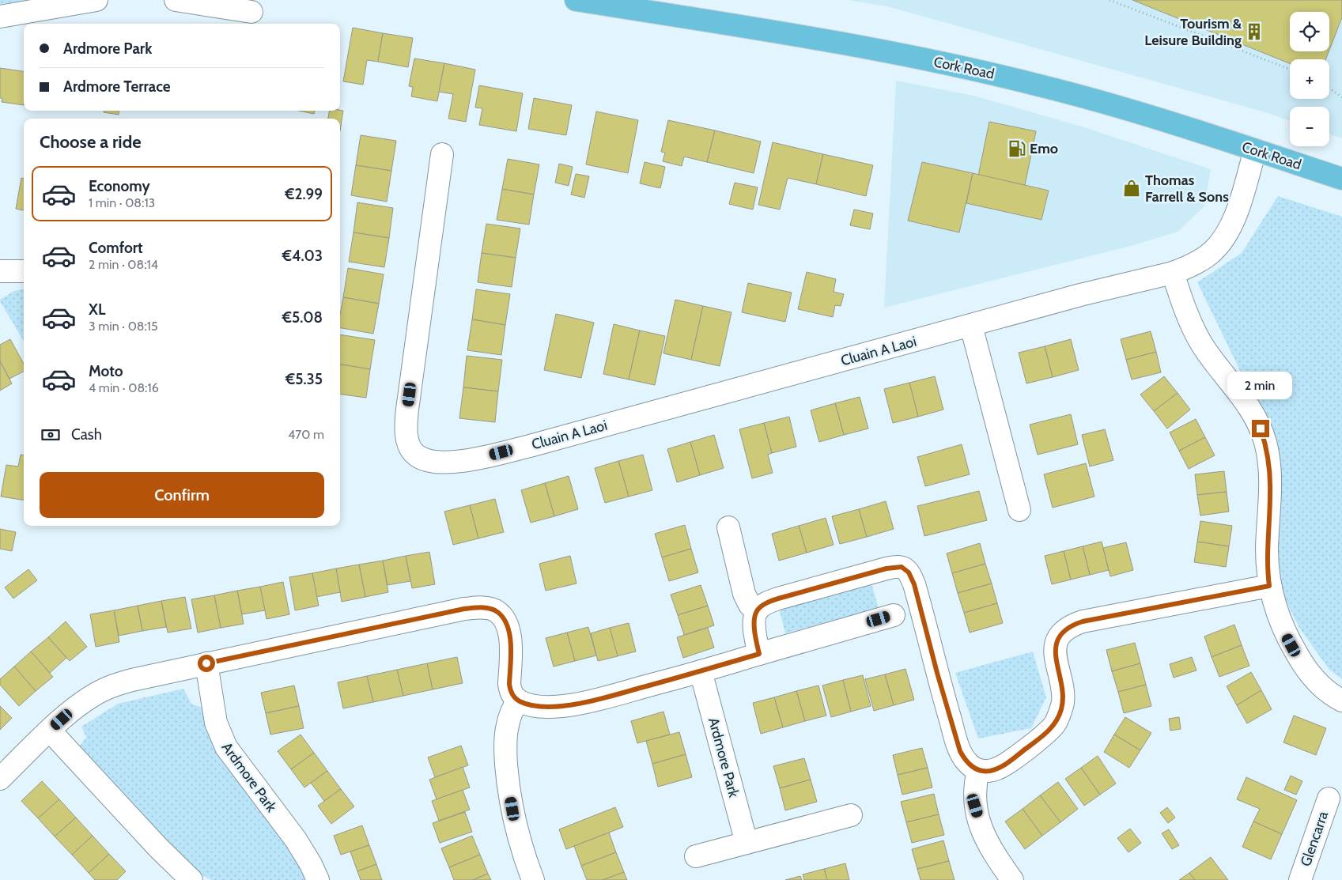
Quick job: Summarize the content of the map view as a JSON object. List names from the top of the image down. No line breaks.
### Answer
{"streets":{"main road":["Cork Road"],"street":["Cluain A Laoi","Ardmore Park","Glencarra"]},"crossings":[["Cork Road","Cluain A Laoi"]],"places":{"building":["Tourism & Leisure Building"],"fuel station":["Emo"],"shop":["Thomas Farrell & Sons"]},"page":{"map_buttons":["+","−"],"banner":["Ardmore Park","Ardmore Terrace"],"heading":"Choose a ride","list":[{"name":"Economy","note":"1 min · 08:13","value":"€2.99"},{"name":"Comfort","note":"2 min · 08:14","value":"€4.03"},{"name":"XL","note":"3 min · 08:15","value":"€5.08"},{"name":"Moto","note":"4 min · 08:16","value":"€5.35"}],"bubble":"2 min","pay":["Cash","470 m"],"buttons":"Confirm"}}
